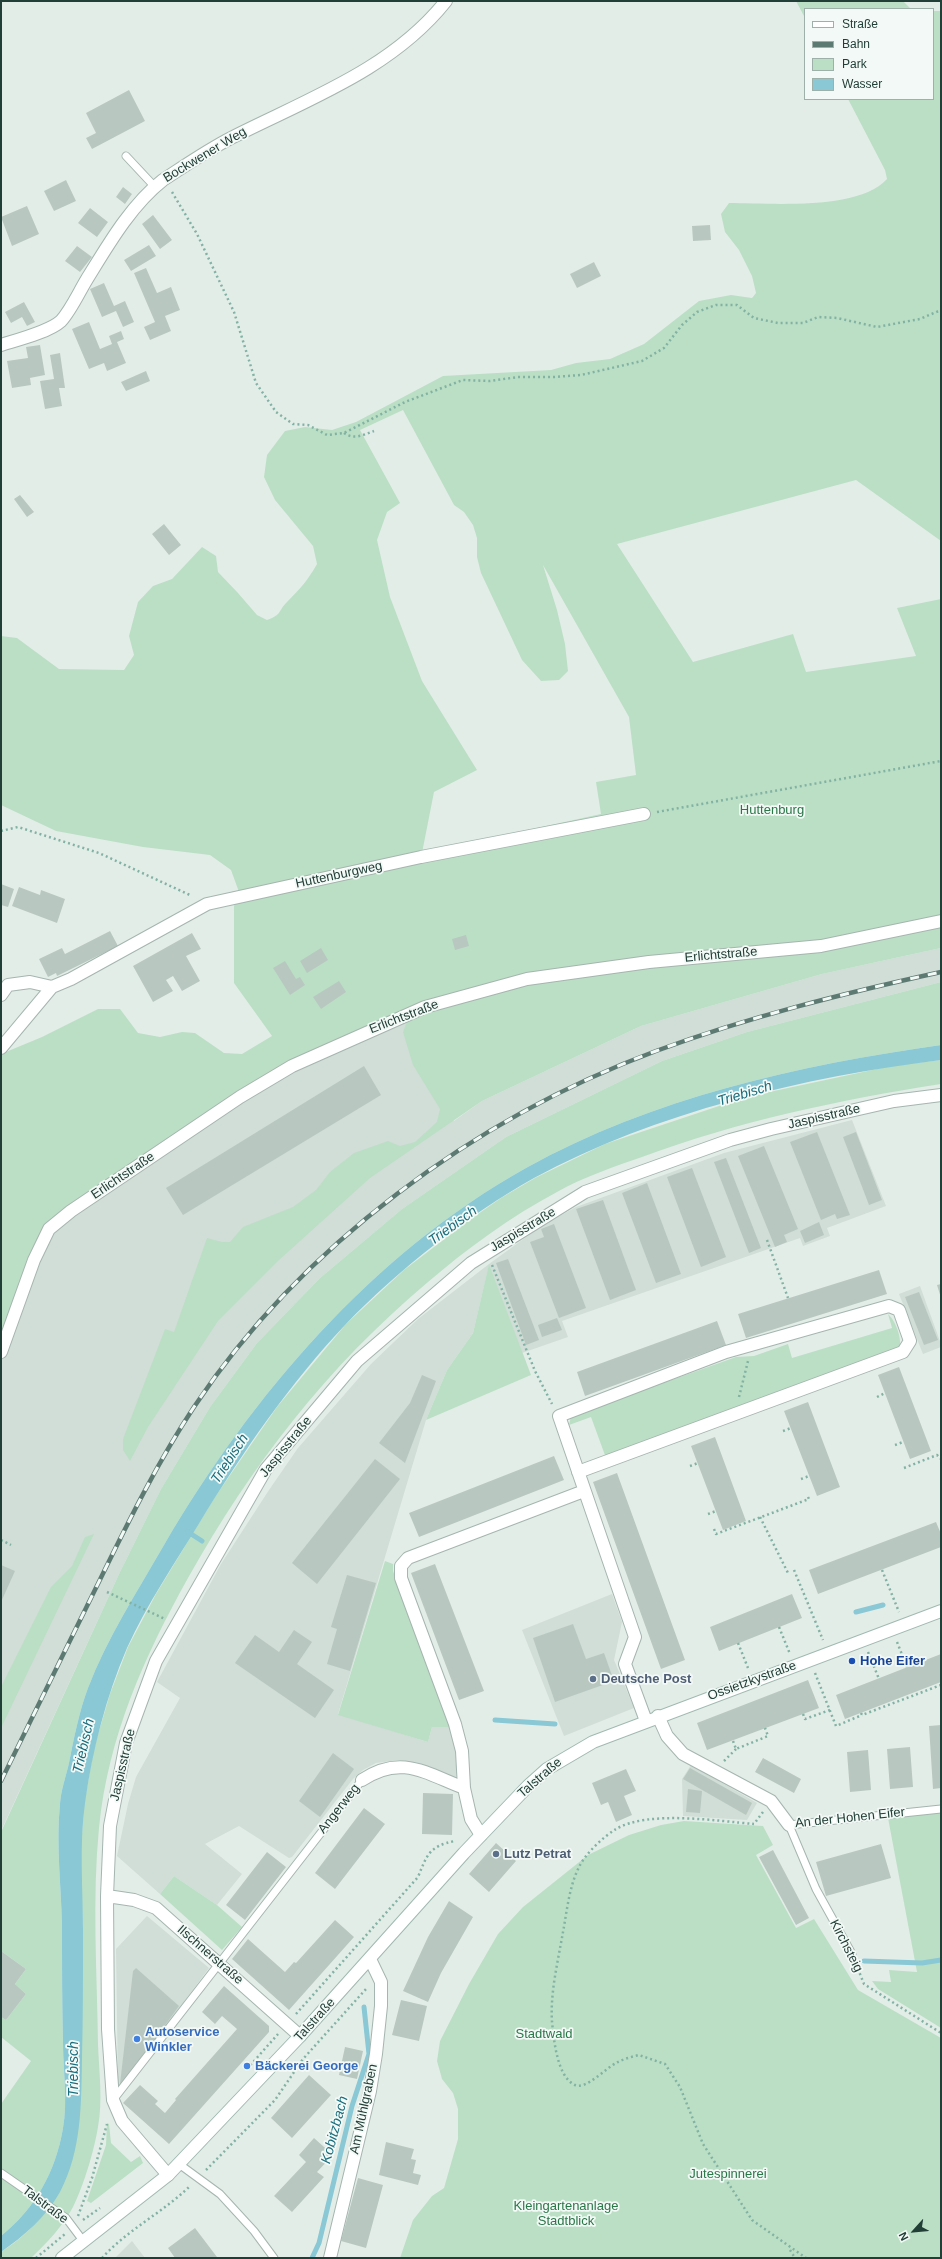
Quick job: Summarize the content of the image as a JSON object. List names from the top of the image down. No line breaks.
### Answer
{"streets":{"street":["Bockwener Weg","Huttenburgweg","Erlichtstraße","Jaspisstraße","Ossietzkystraße","Talstraße","Angerweg","An der Hohen Eifer","Ilschnerstraße","Am Mühlgraben"],"lane":["Kirchsteig"]},"crossings":[["Jaspisstraße","Talstraße"],["Jaspisstraße","Angerweg"],["Jaspisstraße","Ilschnerstraße"],["Ossietzkystraße","Talstraße"],["Ossietzkystraße","An der Hohen Eifer"],["Talstraße","Ilschnerstraße"],["Talstraße","Am Mühlgraben"],["Angerweg","Ilschnerstraße"],["An der Hohen Eifer","Kirchsteig"]],"water":["Triebisch","Kobitzbach"],"parks":["Huttenburg","Stadtwald","Jutespinnerei","Kleingartenanlage Stadtblick"],"places":["Hohe Eifer","Deutsche Post","Lutz Petrat","Autoservice Winkler","Bäckerei George"],"legend":["Straße","Bahn","Park","Wasser"],"north":"bottom left"}
